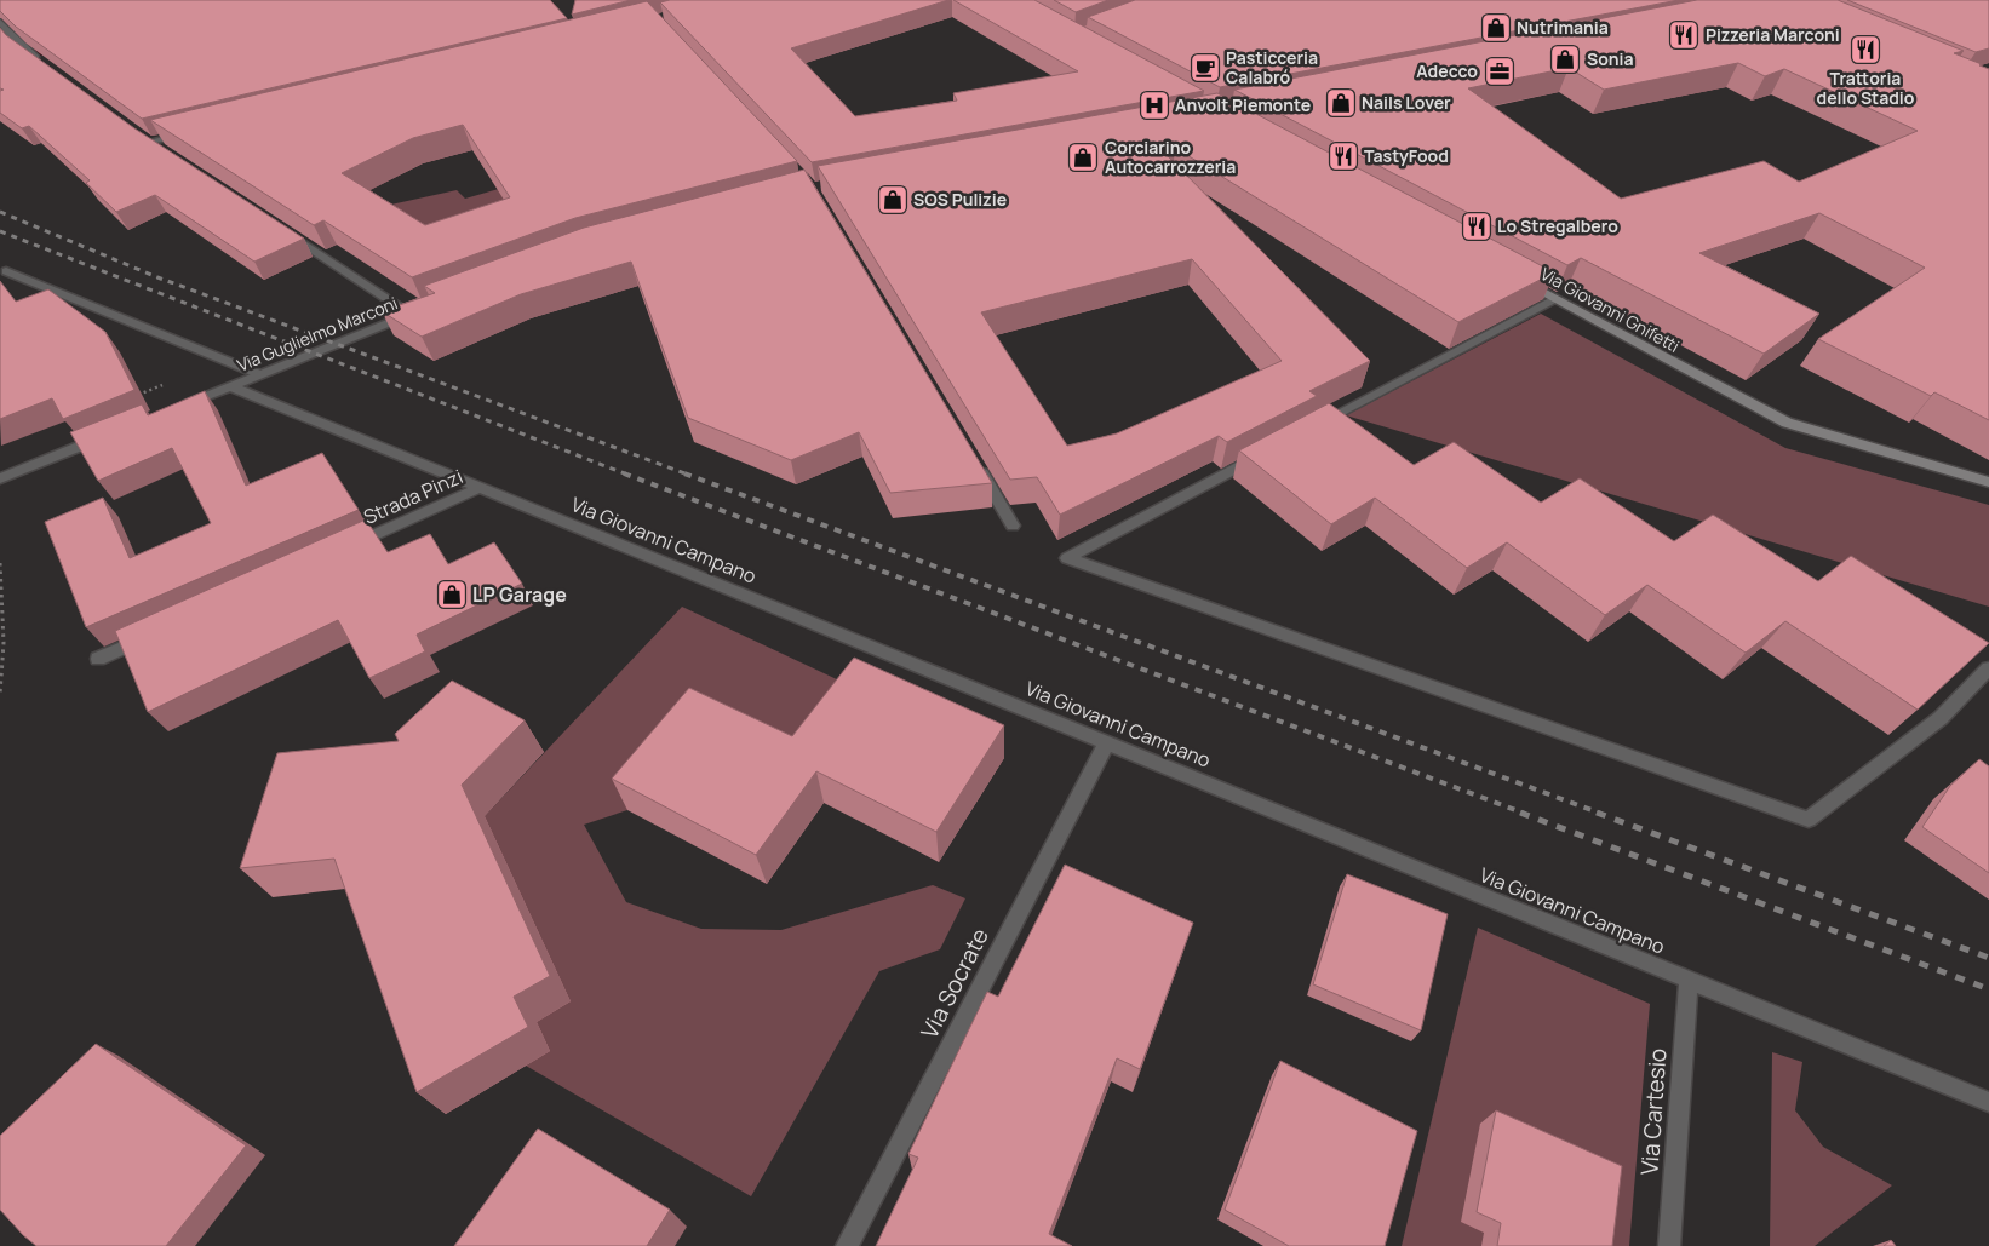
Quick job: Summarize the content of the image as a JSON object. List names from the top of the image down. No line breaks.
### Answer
{"streets":{"street":["Via Giovanni Gnifetti","Via Guglielmo Marconi","Strada Pinzi","Via Giovanni Campano","Via Socrate","Via Cartesio"]},"crossings":[["Via Guglielmo Marconi","Via Giovanni Campano"],["Strada Pinzi","Via Giovanni Campano"],["Via Giovanni Campano","Via Socrate"],["Via Giovanni Campano","Via Cartesio"]],"places":{"shop":["Nutrimania","Sonia","Nails Lover","Corciarino Autocarrozzeria","SOS Pulizie","LP Garage"],"restaurant":["Pizzeria Marconi","Trattoria dello Stadio","TastyFood","Lo Stregalbero"],"cafe":["Pasticceria Calabró"],"office":["Adecco"],"hospital":["Anvolt Piemonte"]}}
